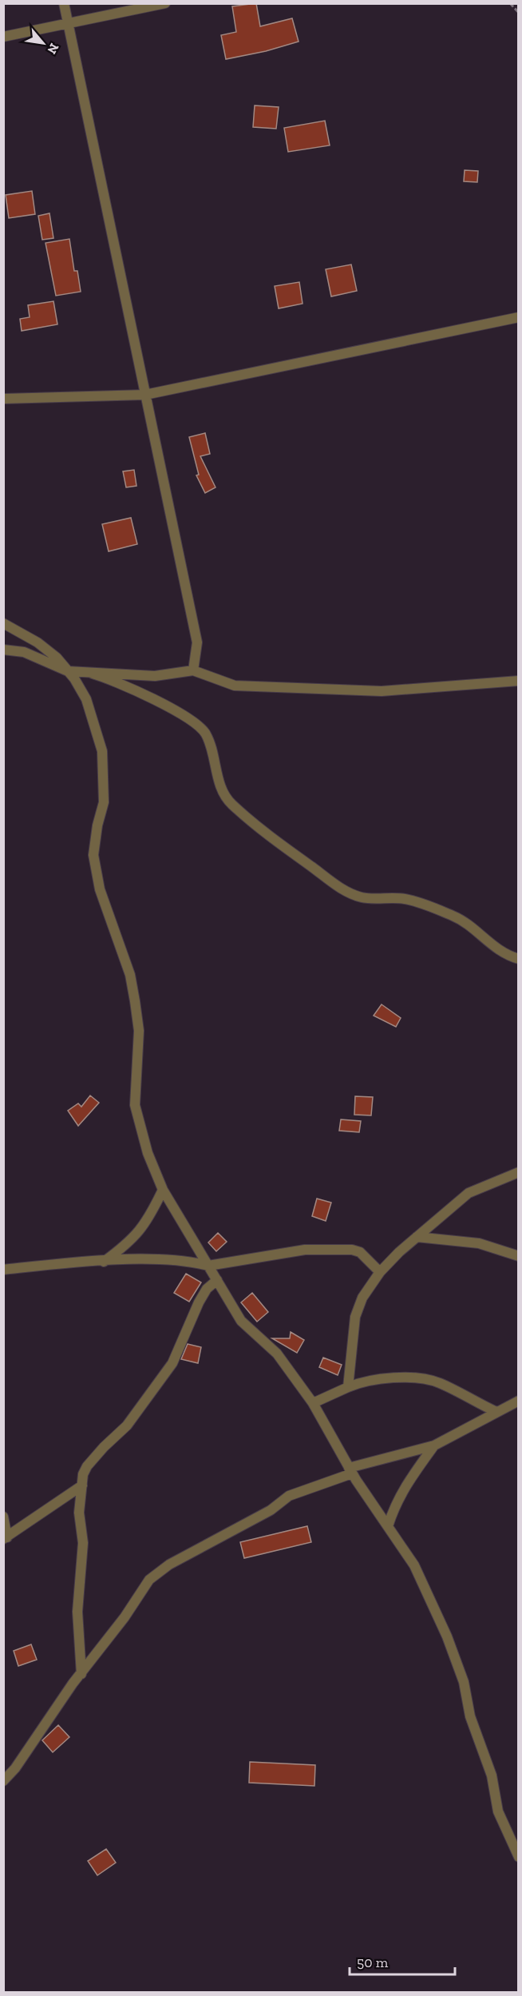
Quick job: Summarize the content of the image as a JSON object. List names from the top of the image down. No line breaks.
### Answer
{"scale_bar":"50 m","north":"bottom right"}
